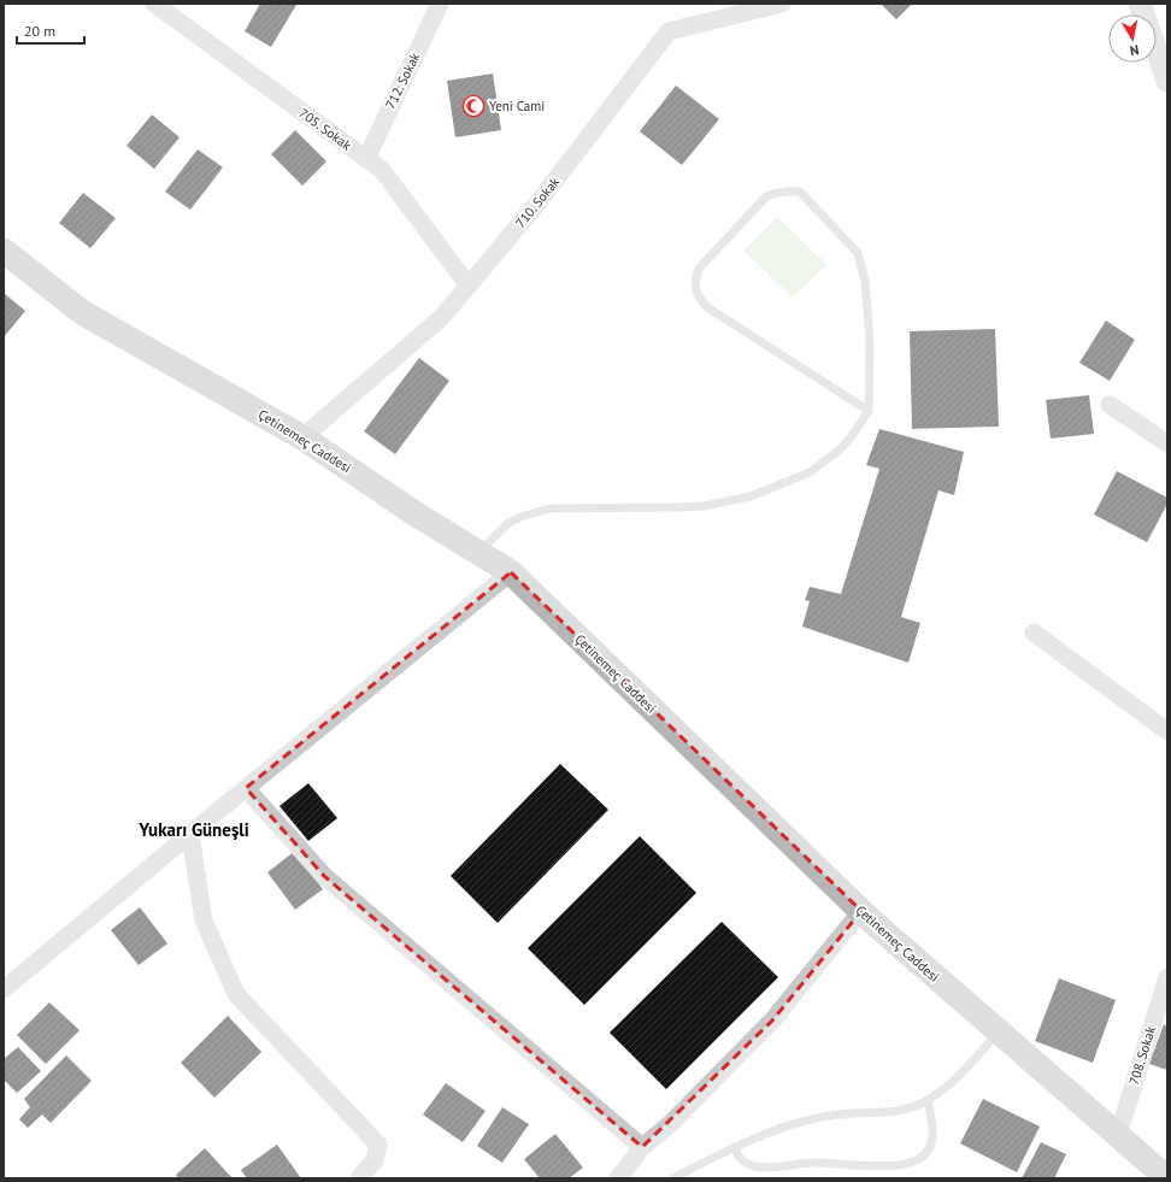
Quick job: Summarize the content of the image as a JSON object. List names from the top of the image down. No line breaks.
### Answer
{"streets":{"main road":["Çetinemeç Caddesi"],"street":["712. Sokak","705. Sokak","710. Sokak","708. Sokak"]},"crossings":[["712. Sokak","705. Sokak"],["705. Sokak","710. Sokak"],["710. Sokak","Çetinemeç Caddesi"],["Çetinemeç Caddesi","708. Sokak"]],"districts":["Yukarı Güneşli"],"places":{"mosque":["Yeni Cami"]},"scale_bar":"20 m","north":"bottom"}
